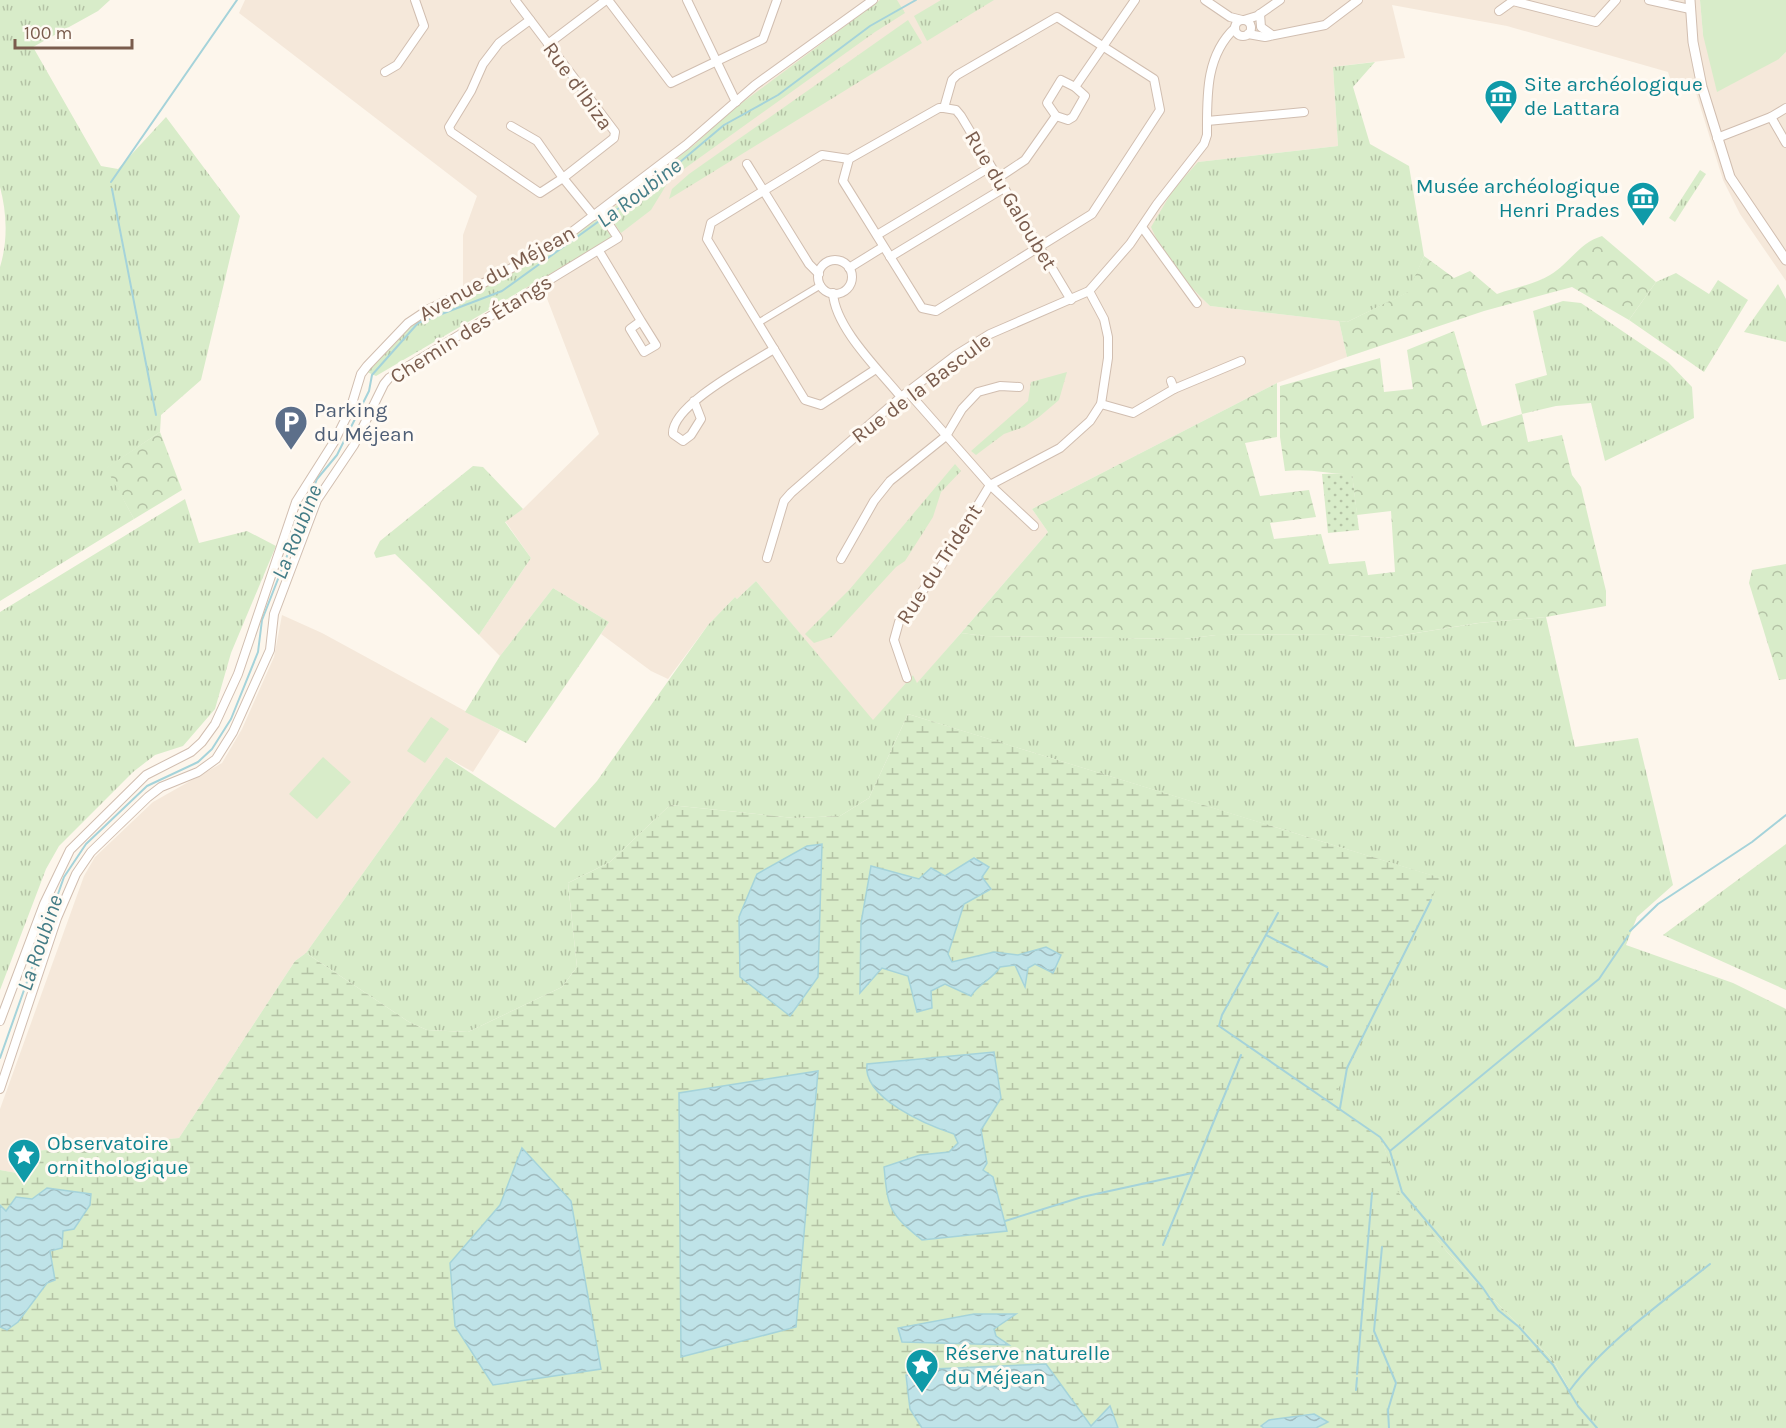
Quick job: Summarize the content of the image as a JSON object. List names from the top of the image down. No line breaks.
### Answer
{"streets":{"street":["Rue d'Ibiza","Rue du Galoubet","Avenue du Méjean","Chemin des Étangs","Rue de la Bascule","Rue du Trident"]},"crossings":[["Rue du Galoubet","Rue de la Bascule"],["Avenue du Méjean","Chemin des Étangs"]],"water":["La Roubine"],"places":{"museum":["Site archéologique de Lattara","Musée archéologique Henri Prades"],"parking":["Parking du Méjean"],"place":["Observatoire ornithologique","Réserve naturelle du Méjean"]},"scale_bar":"100 m"}
